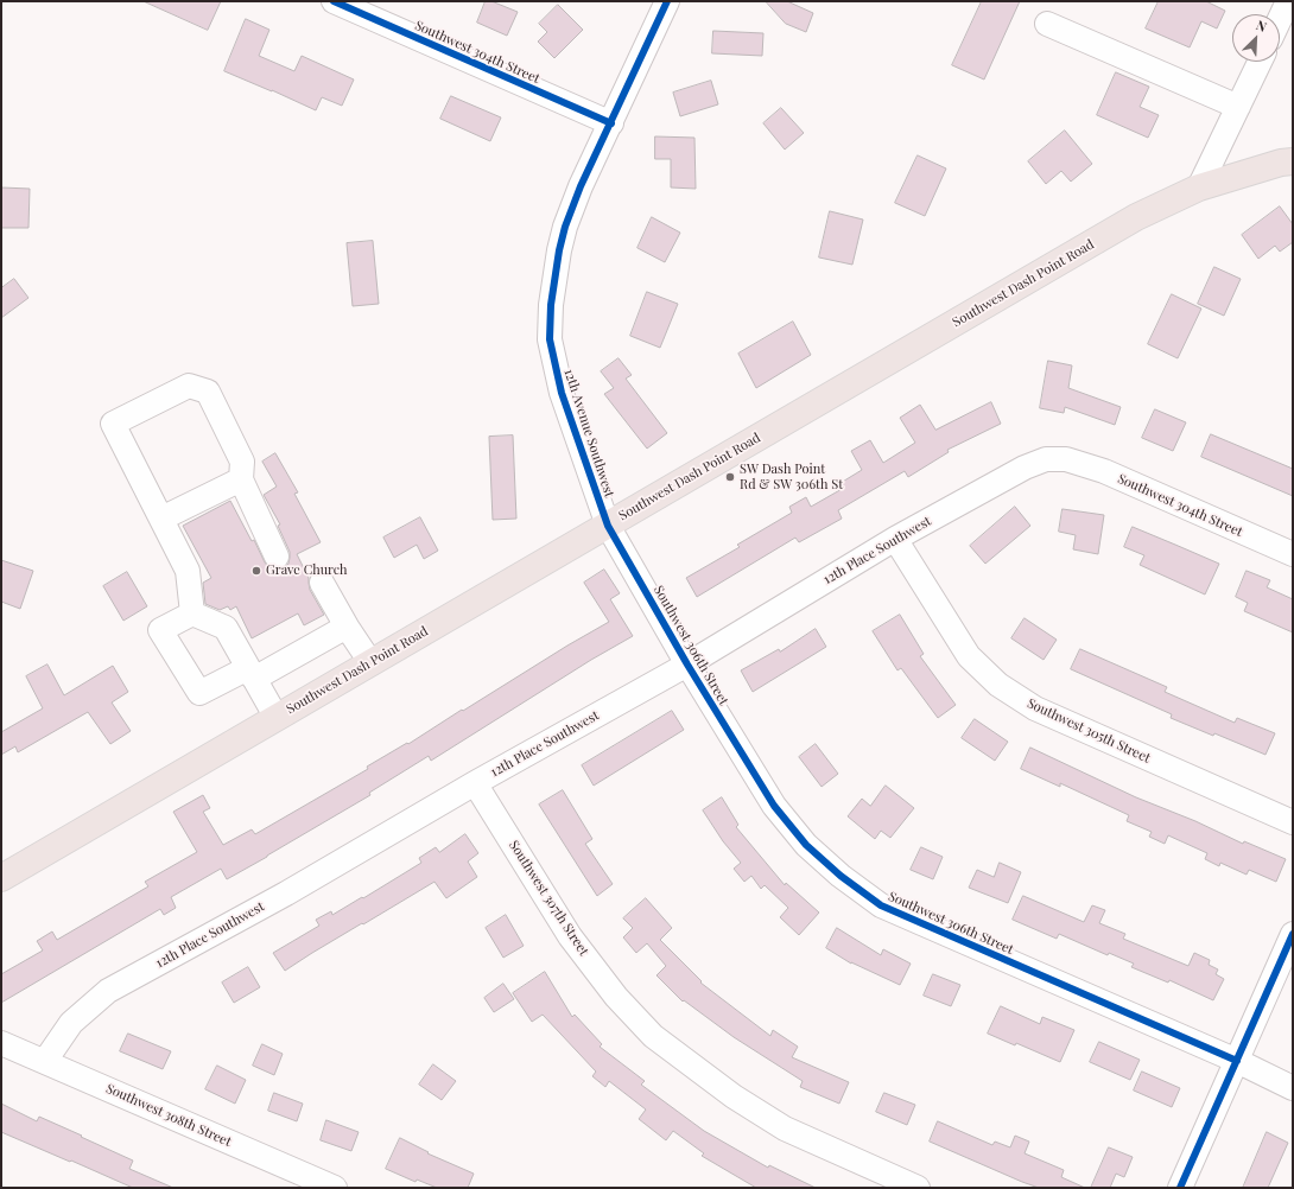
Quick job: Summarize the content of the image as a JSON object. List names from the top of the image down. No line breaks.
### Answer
{"streets":{"main road":["Southwest Dash Point Road"],"street":["Southwest 304th Street","12th Avenue Southwest","12th Place Southwest","Southwest 306th Street","Southwest 305th Street","Southwest 307th Street","Southwest 308th Street"]},"crossings":[["Southwest 304th Street","12th Avenue Southwest"],["Southwest 304th Street","12th Place Southwest"],["Southwest Dash Point Road","12th Avenue Southwest"],["Southwest Dash Point Road","Southwest 306th Street"],["12th Avenue Southwest","Southwest 306th Street"],["12th Place Southwest","Southwest 306th Street"],["12th Place Southwest","Southwest 305th Street"],["12th Place Southwest","Southwest 307th Street"],["12th Place Southwest","Southwest 308th Street"]],"places":["SW Dash Point Rd & SW 306th St","Grave Church"],"north":"top right"}
